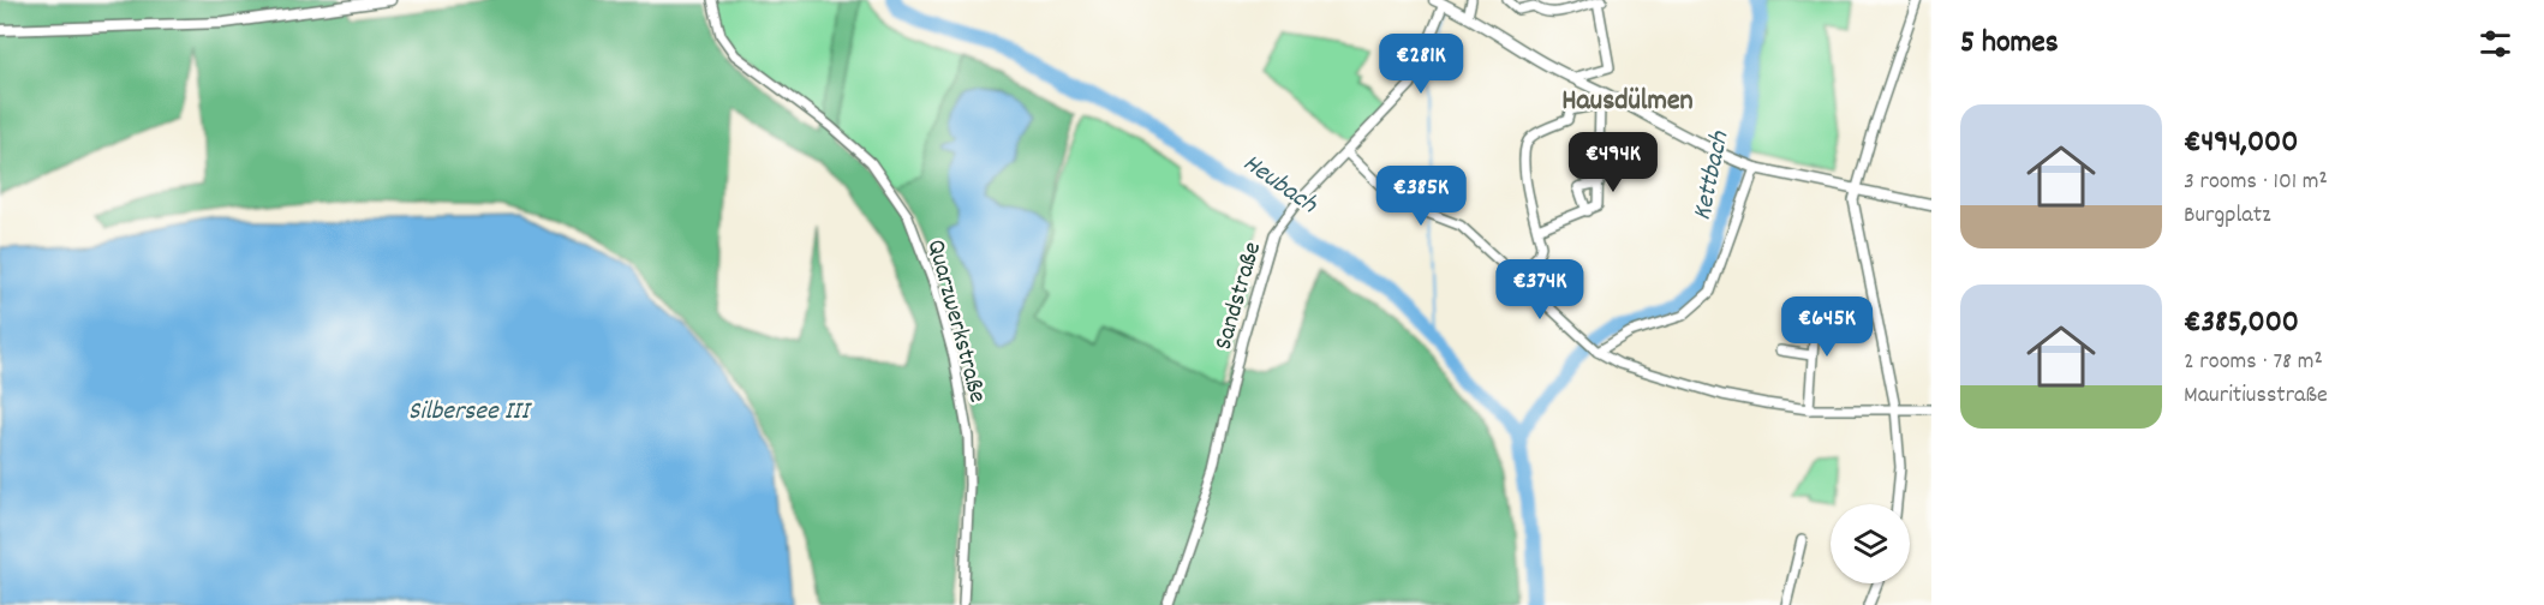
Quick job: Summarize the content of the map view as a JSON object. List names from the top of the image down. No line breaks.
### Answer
{"streets":{"street":["Sandstraße","Quarzwerkstraße"]},"districts":["Hausdülmen"],"water":["Kettbach","Heubach","Silbersee III"],"page":{"heading":"5 homes","price":["€281K","€494K","€385K","€374K","€645K"],"list":[{"name":"€494,000","note":"3 rooms · 101 m² · Burgplatz"},{"name":"€385,000","note":"2 rooms · 78 m² · Mauritiusstraße"}]}}
